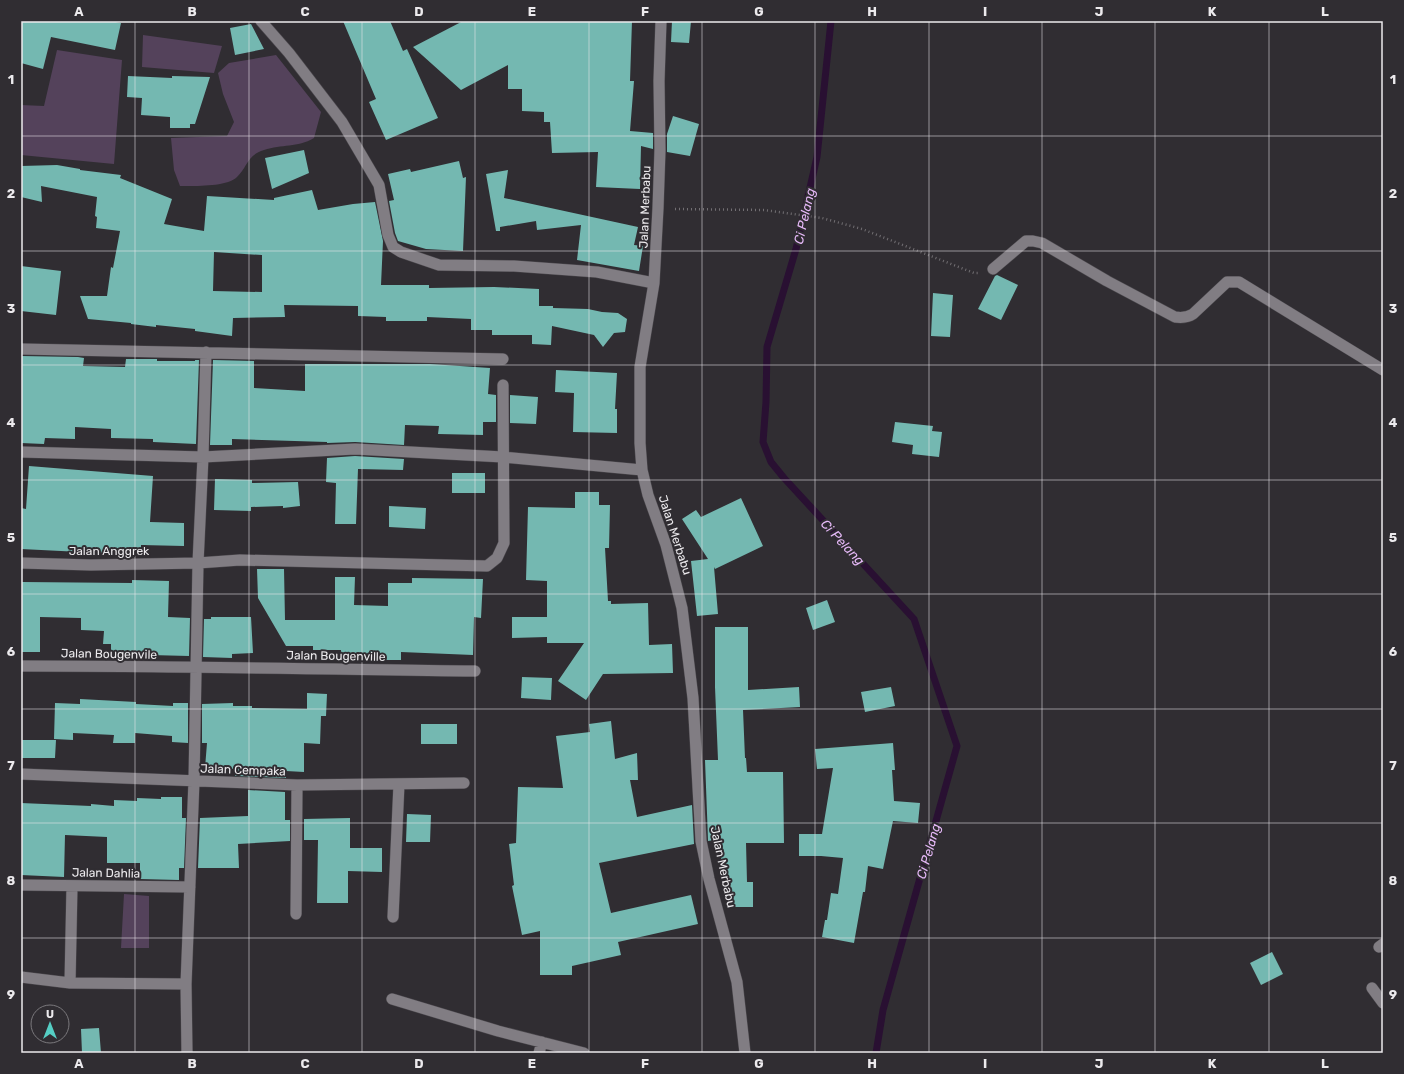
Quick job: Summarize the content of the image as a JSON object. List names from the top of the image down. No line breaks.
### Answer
{"streets":{"street":["Jalan Merbabu","Jalan Anggrek","Jalan Bougenvile","Jalan Bougenville","Jalan Cempaka","Jalan Dahlia"]},"crossings":[["Jalan Bougenvile","Jalan Bougenville"]],"water":["Ci Pelang"],"north":"top","grid":{"columns":["A","B","C","D","E","F","G","H","I","J","K","L"],"rows":["1","2","3","4","5","6","7","8","9"]}}
